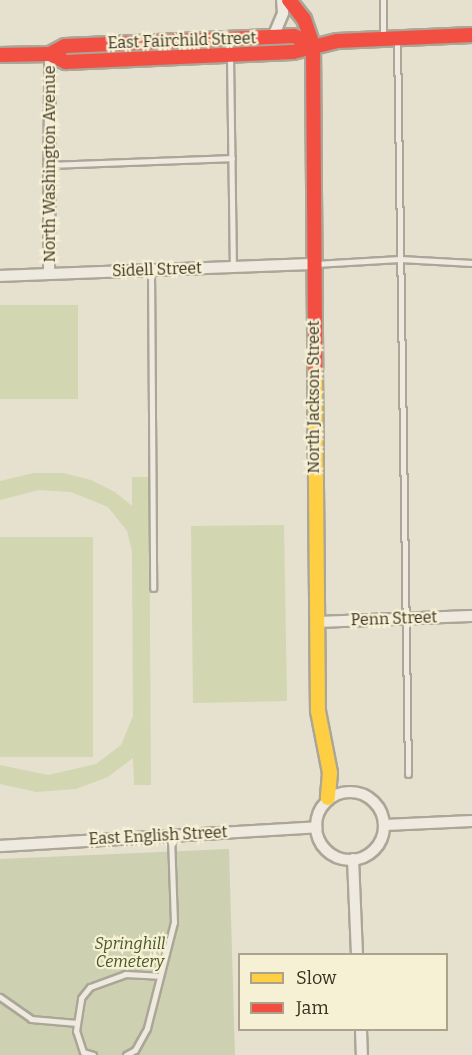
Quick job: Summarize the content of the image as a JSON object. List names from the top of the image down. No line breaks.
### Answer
{"streets":{"street":["East Fairchild Street","North Washington Avenue","Sidell Street","North Jackson Street","Penn Street","East English Street"]},"crossings":[["East Fairchild Street","North Washington Avenue"],["East Fairchild Street","North Jackson Street"],["North Washington Avenue","Sidell Street"],["Sidell Street","North Jackson Street"],["North Jackson Street","Penn Street"],["North Jackson Street","East English Street"]],"parks":["Springhill Cemetery"],"legend":["Slow","Jam"]}
